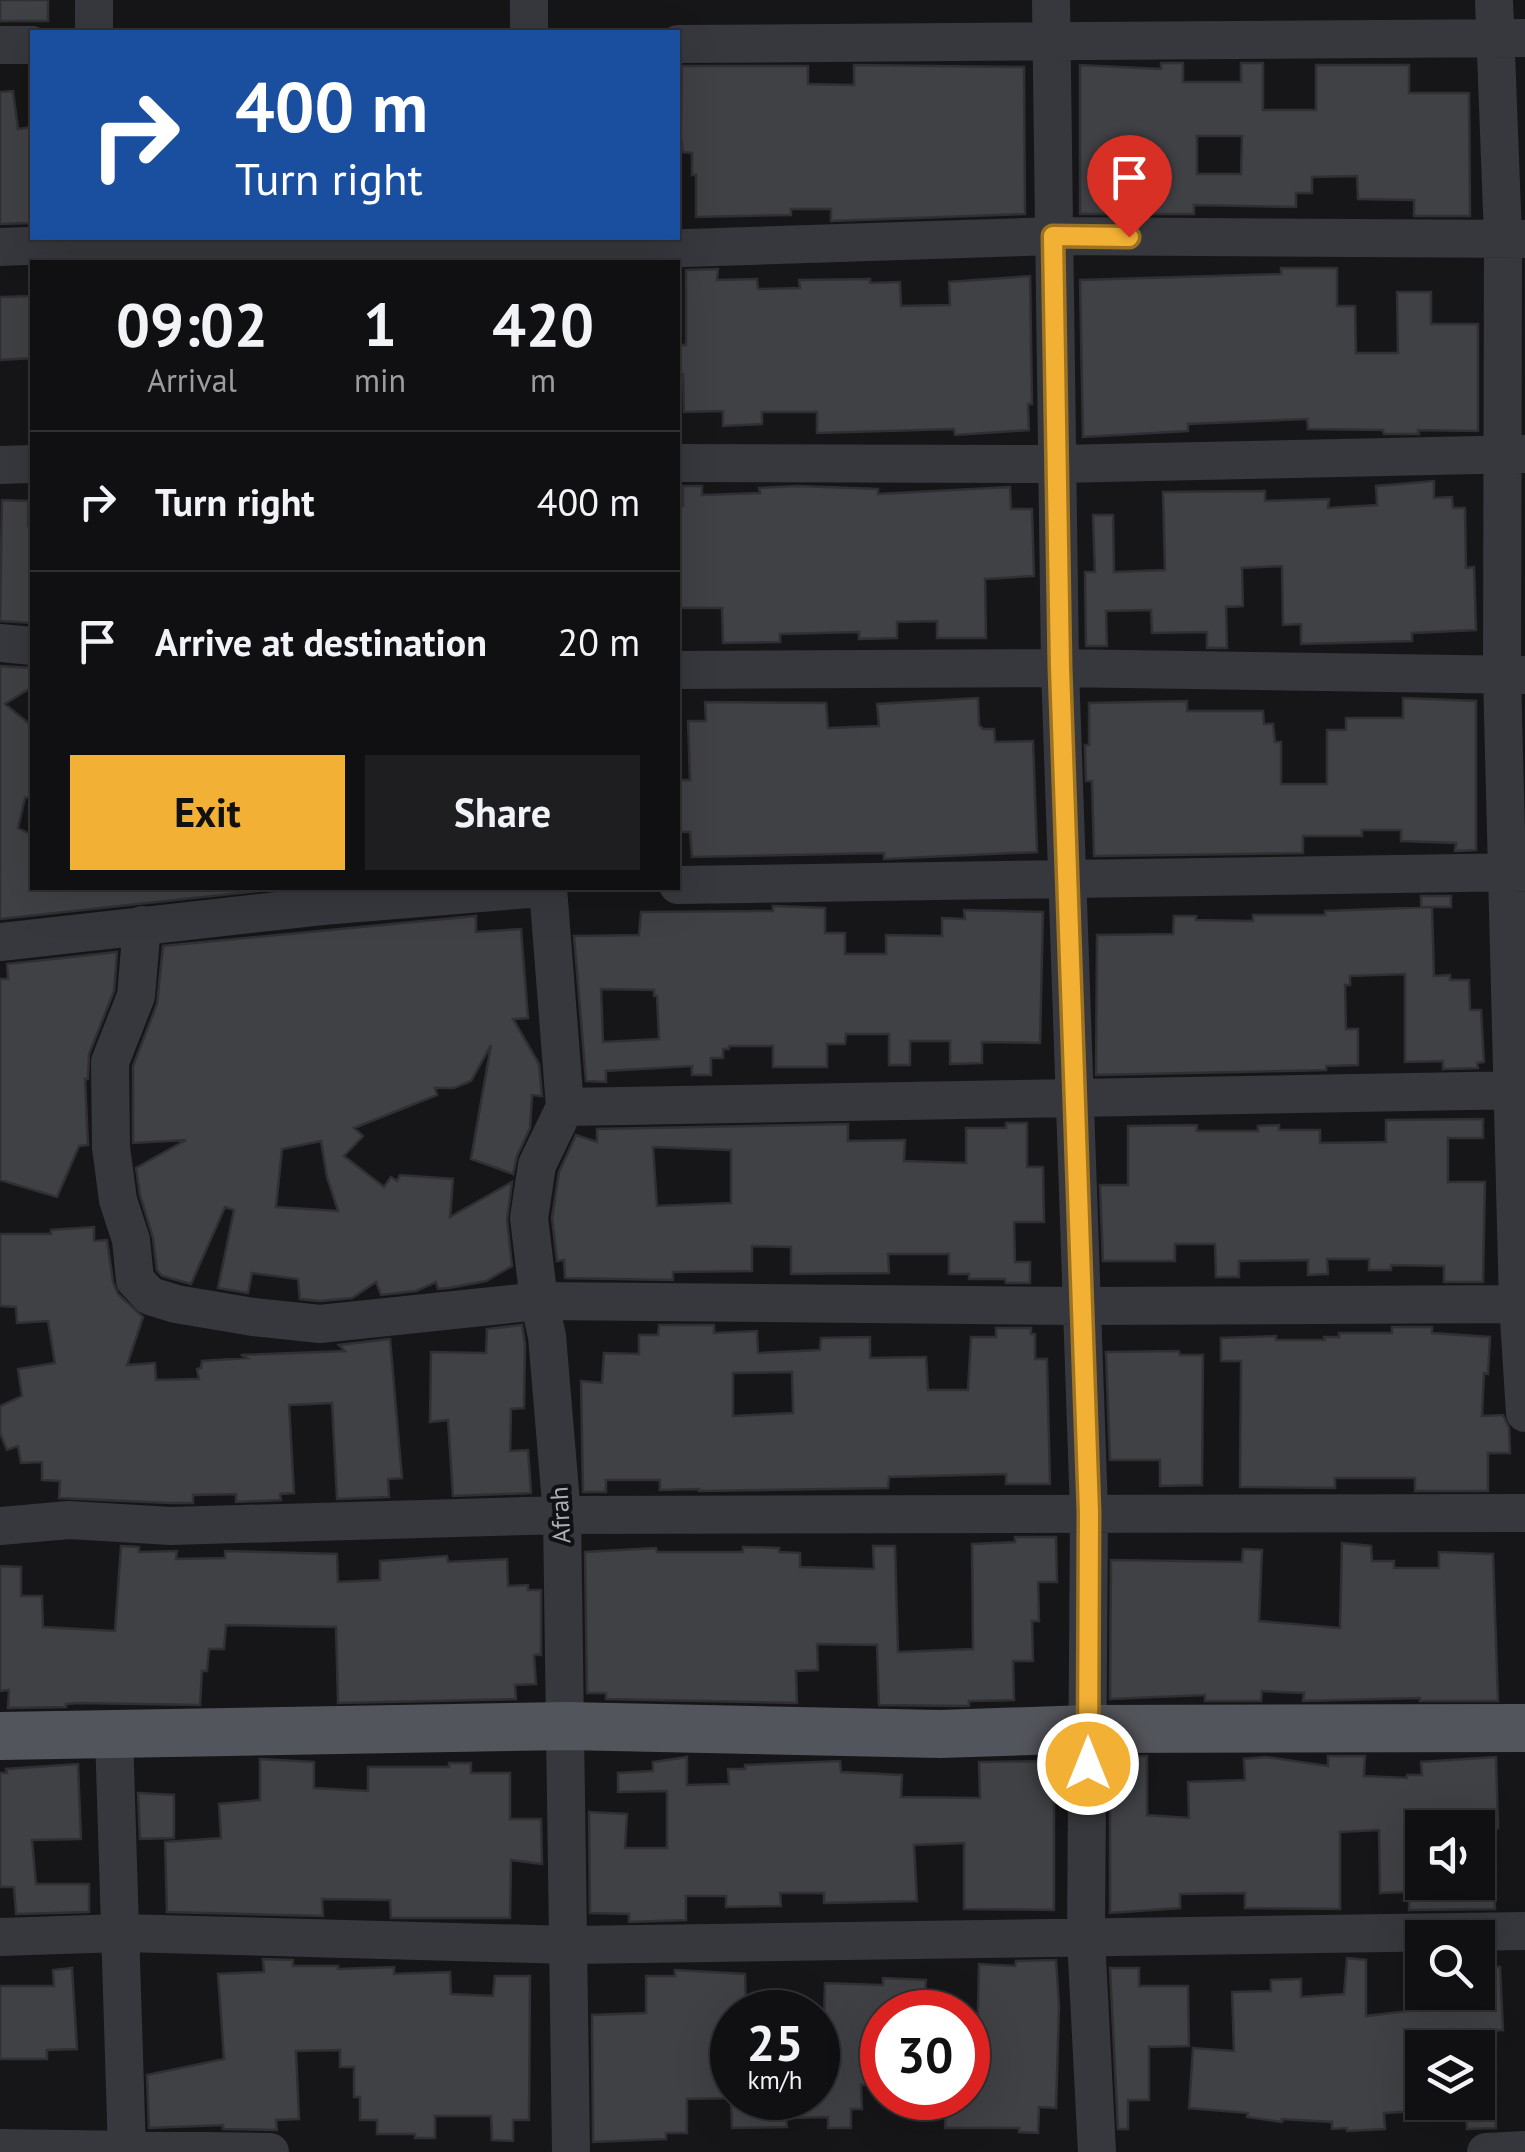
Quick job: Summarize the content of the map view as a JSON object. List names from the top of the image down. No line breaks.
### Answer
{"streets":{"street":["Afrah"]},"page":{"turn":["400 m","Turn right"],"eta":["09:02","Arrival","1","min","420","m"],"list":[{"name":"Turn right","value":"400 m"},{"name":"Arrive at destination","value":"20 m"}],"buttons":["Exit","Share"],"speed":"25 km/h","limit":"30"}}
